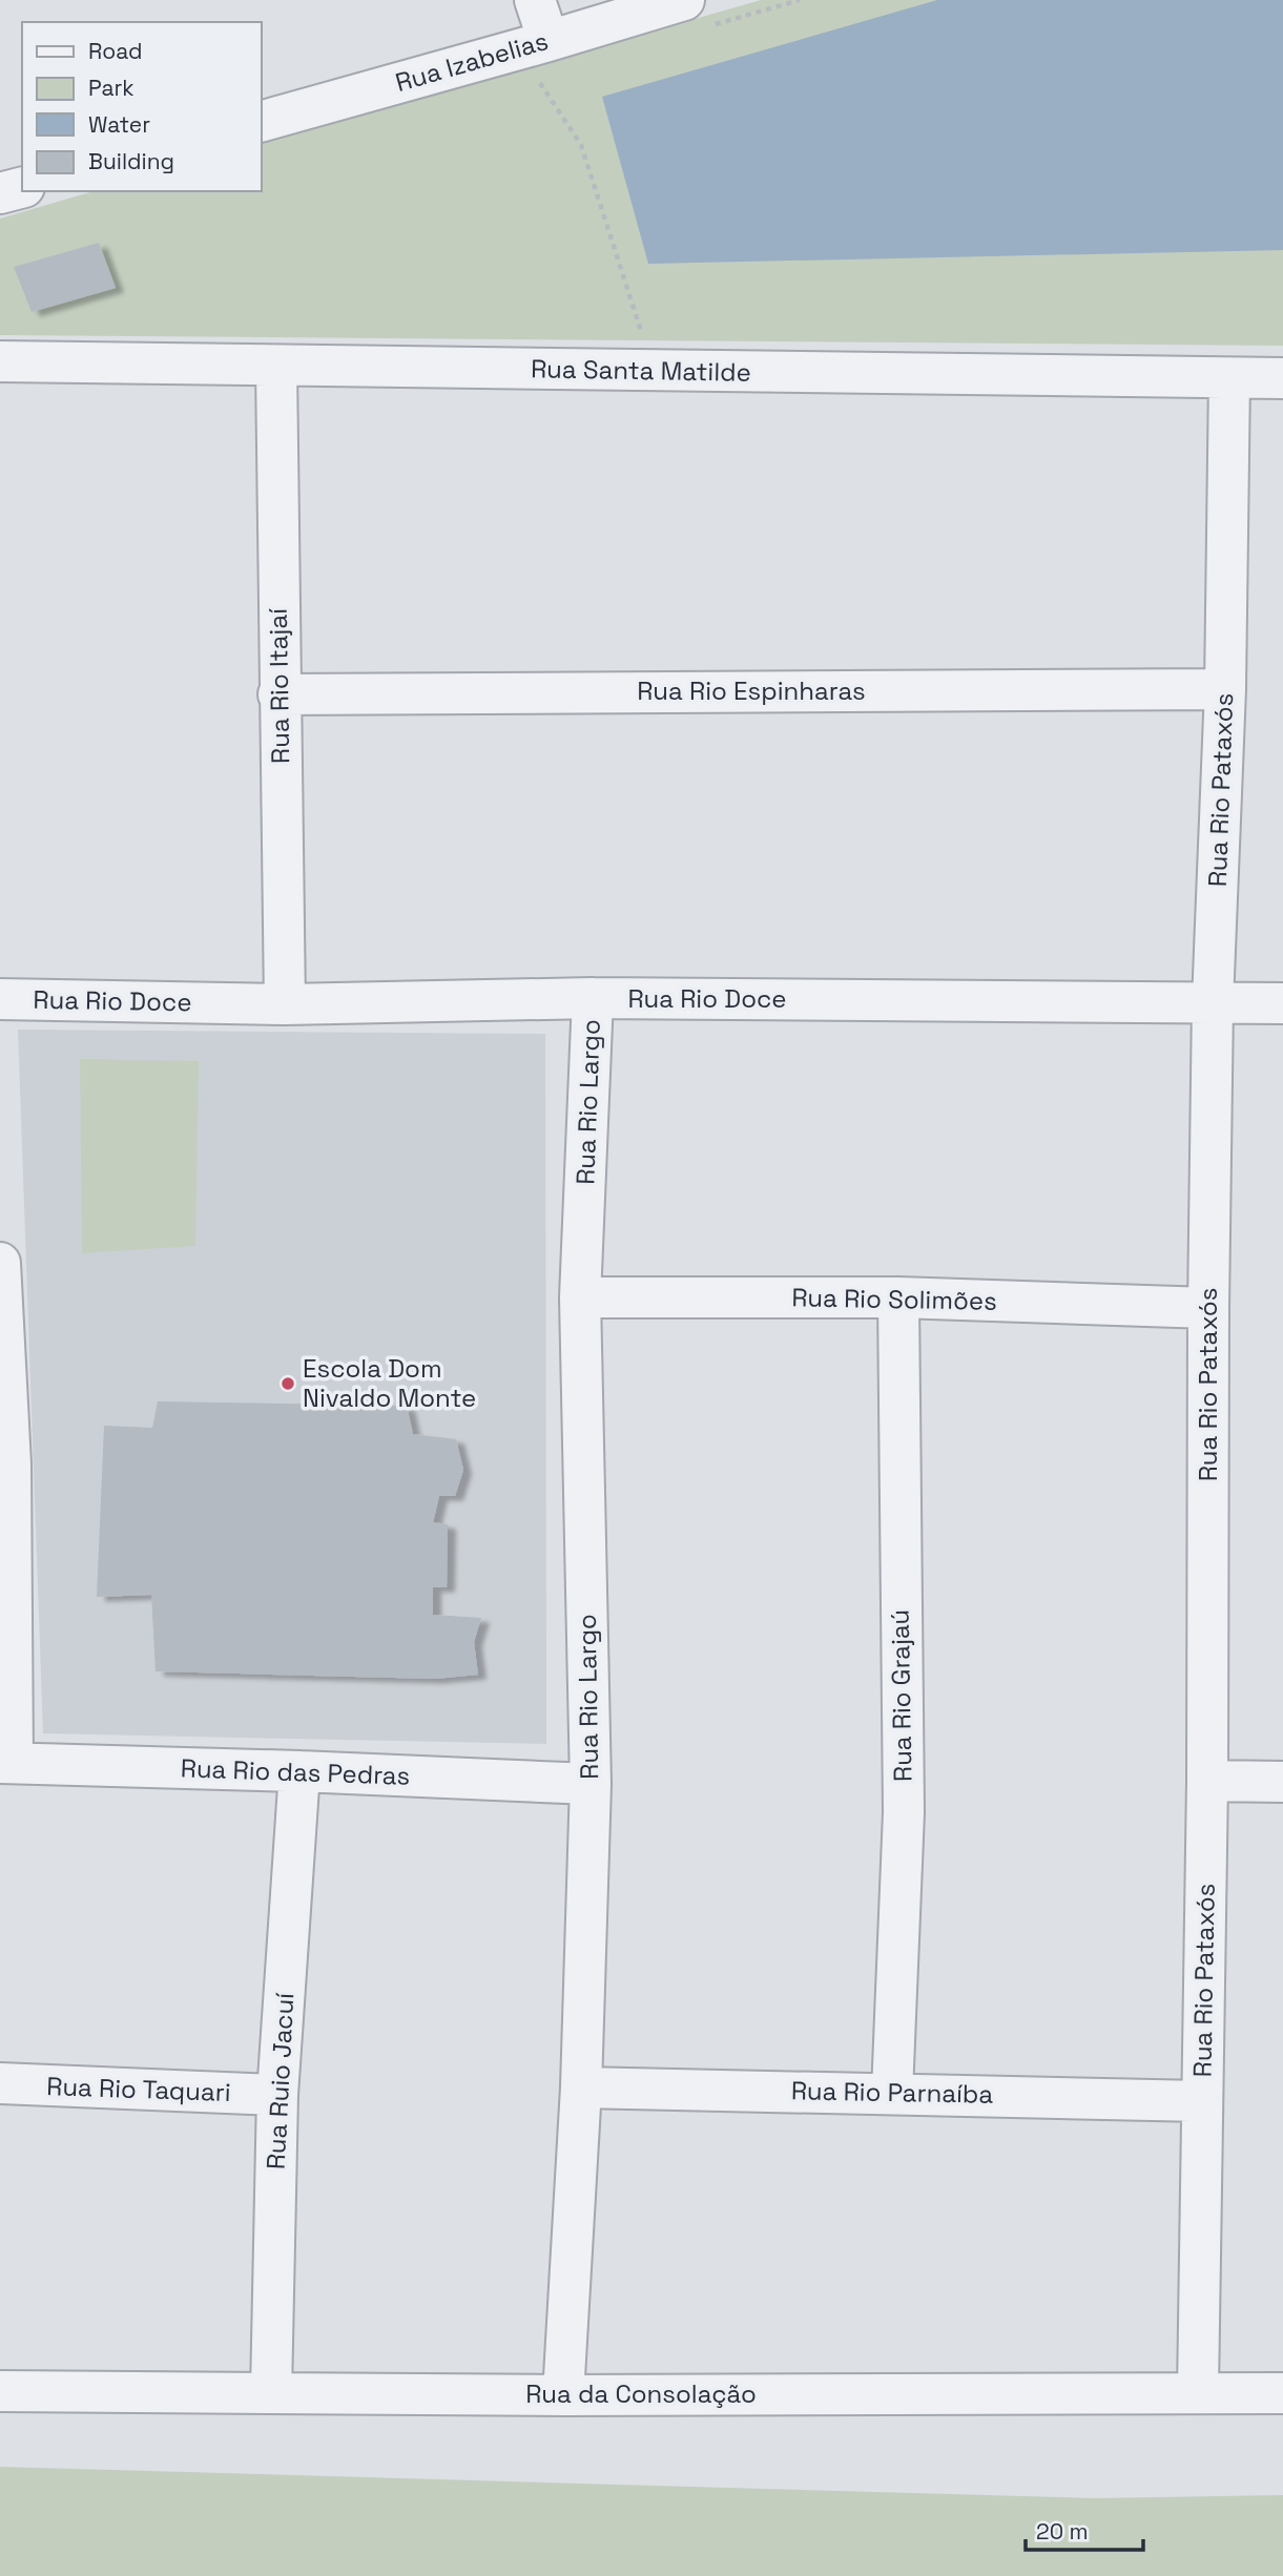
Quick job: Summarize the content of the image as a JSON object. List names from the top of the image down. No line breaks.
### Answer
{"streets":{"street":["Rua Izabelias","Rua Santa Matilde","Rua Rio Itajaí","Rua Rio Espinharas","Rua Rio Pataxós","Rua Rio Doce","Rua Rio Largo","Rua Rio Solimões","Rua Rio Grajaú","Rua Rio das Pedras","Rua Ruio Jacuí","Rua Rio Taquari","Rua Rio Parnaíba","Rua da Consolação"]},"crossings":[["Rua Santa Matilde","Rua Rio Itajaí"],["Rua Santa Matilde","Rua Rio Pataxós"],["Rua Rio Itajaí","Rua Rio Espinharas"],["Rua Rio Itajaí","Rua Rio Doce"],["Rua Rio Espinharas","Rua Rio Pataxós"],["Rua Rio Pataxós","Rua Rio Doce"],["Rua Rio Pataxós","Rua Rio Solimões"],["Rua Rio Pataxós","Rua Rio Parnaíba"],["Rua Rio Pataxós","Rua da Consolação"],["Rua Rio Doce","Rua Rio Largo"],["Rua Rio Largo","Rua Rio Solimões"],["Rua Rio Largo","Rua Rio das Pedras"],["Rua Rio Largo","Rua Rio Parnaíba"],["Rua Rio Largo","Rua da Consolação"],["Rua Rio Solimões","Rua Rio Grajaú"],["Rua Rio Grajaú","Rua Rio Parnaíba"],["Rua Rio das Pedras","Rua Ruio Jacuí"],["Rua Ruio Jacuí","Rua Rio Taquari"],["Rua Ruio Jacuí","Rua da Consolação"]],"places":["Escola Dom Nivaldo Monte"],"legend":["Road","Park","Water","Building"],"scale_bar":"20 m"}
